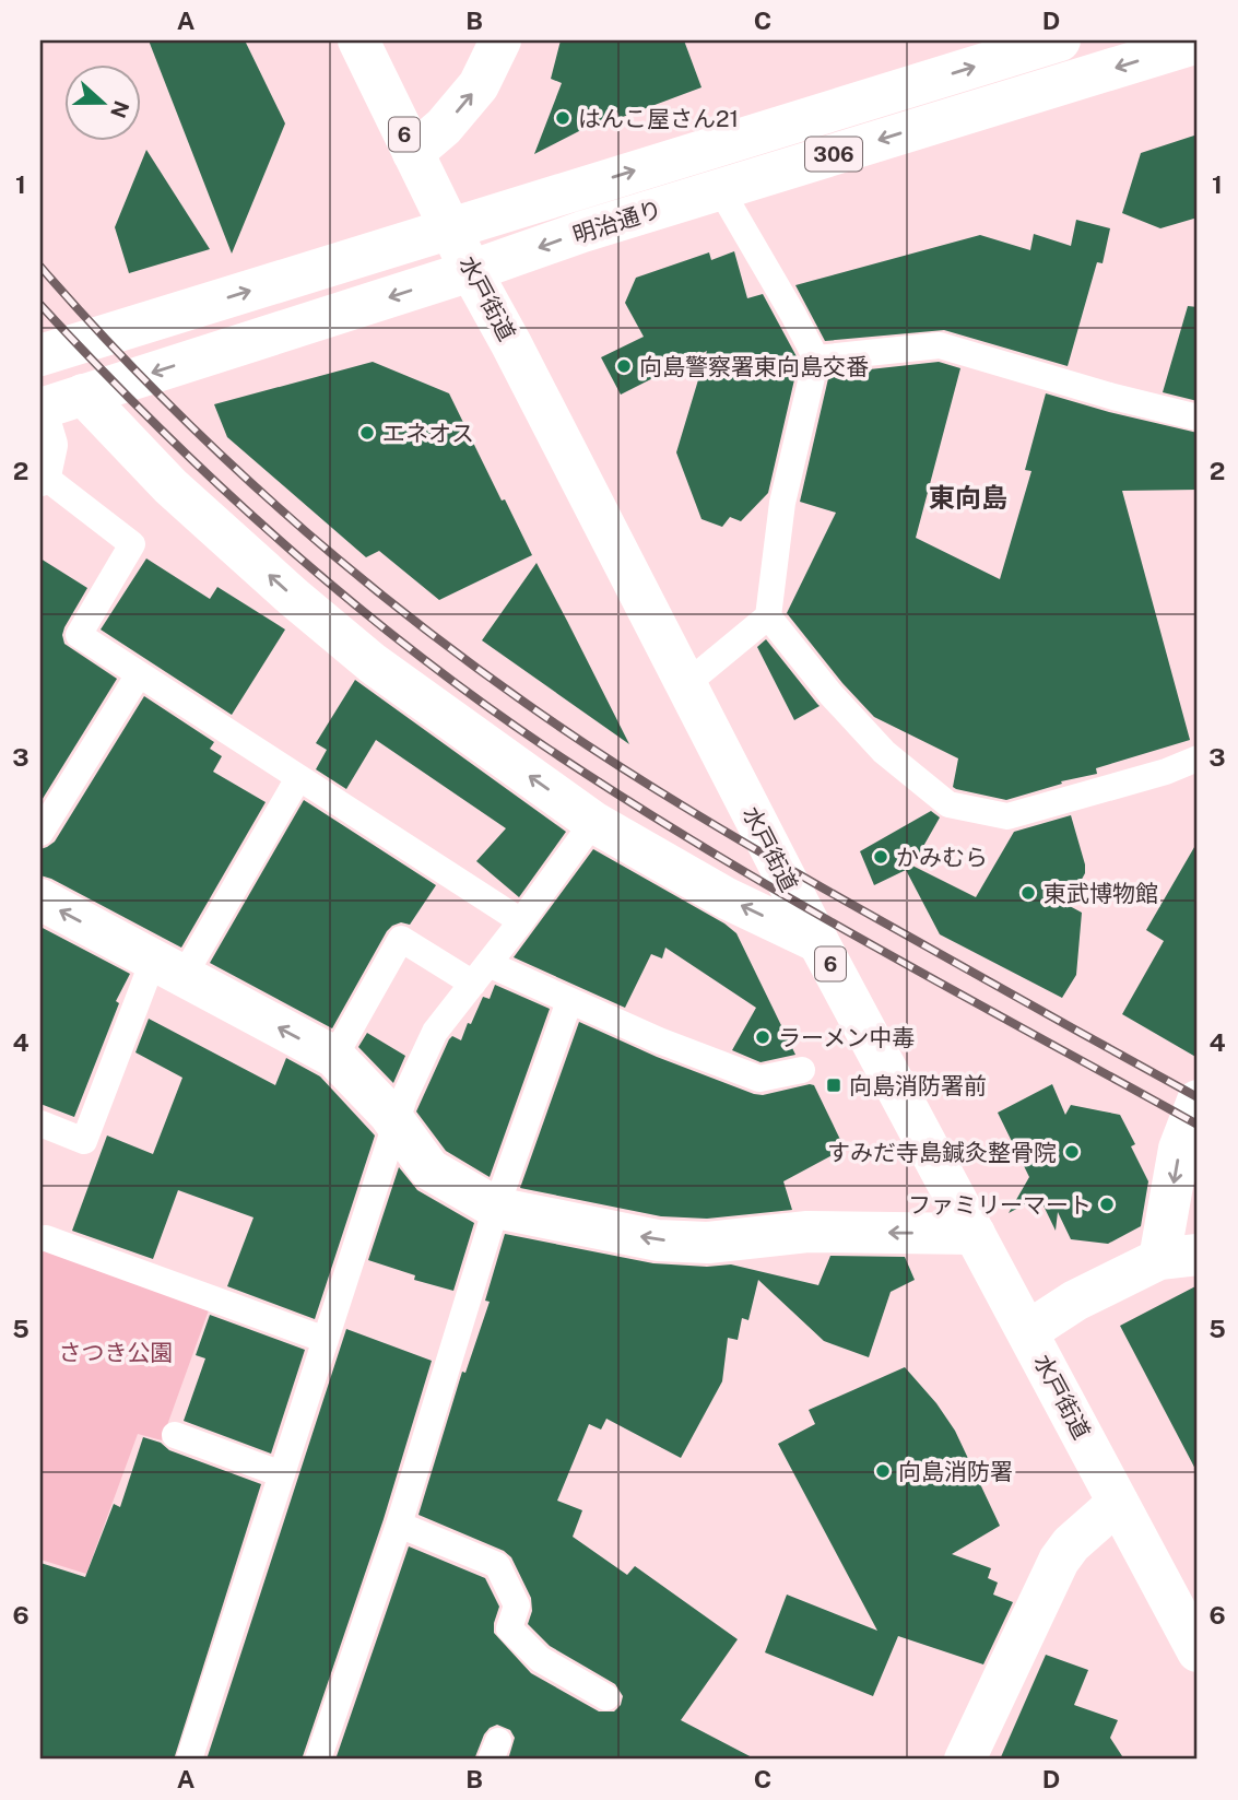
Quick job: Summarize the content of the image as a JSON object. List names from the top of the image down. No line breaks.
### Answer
{"streets":{"main road":["6","306","明治通り","水戸街道"]},"crossings":[["明治通り","水戸街道"]],"districts":["東向島"],"parks":["さつき公園"],"places":{"other":["はんこ屋さん21","向島警察署東向島交番","エネオス","かみむら","東武博物館","ラーメン中毒","すみだ寺島鍼灸整骨院","ファミリーマート","向島消防署"],"transit":["向島消防署前"]},"north":"right","grid":{"columns":["A","B","C","D"],"rows":["1","2","3","4","5","6"]}}
